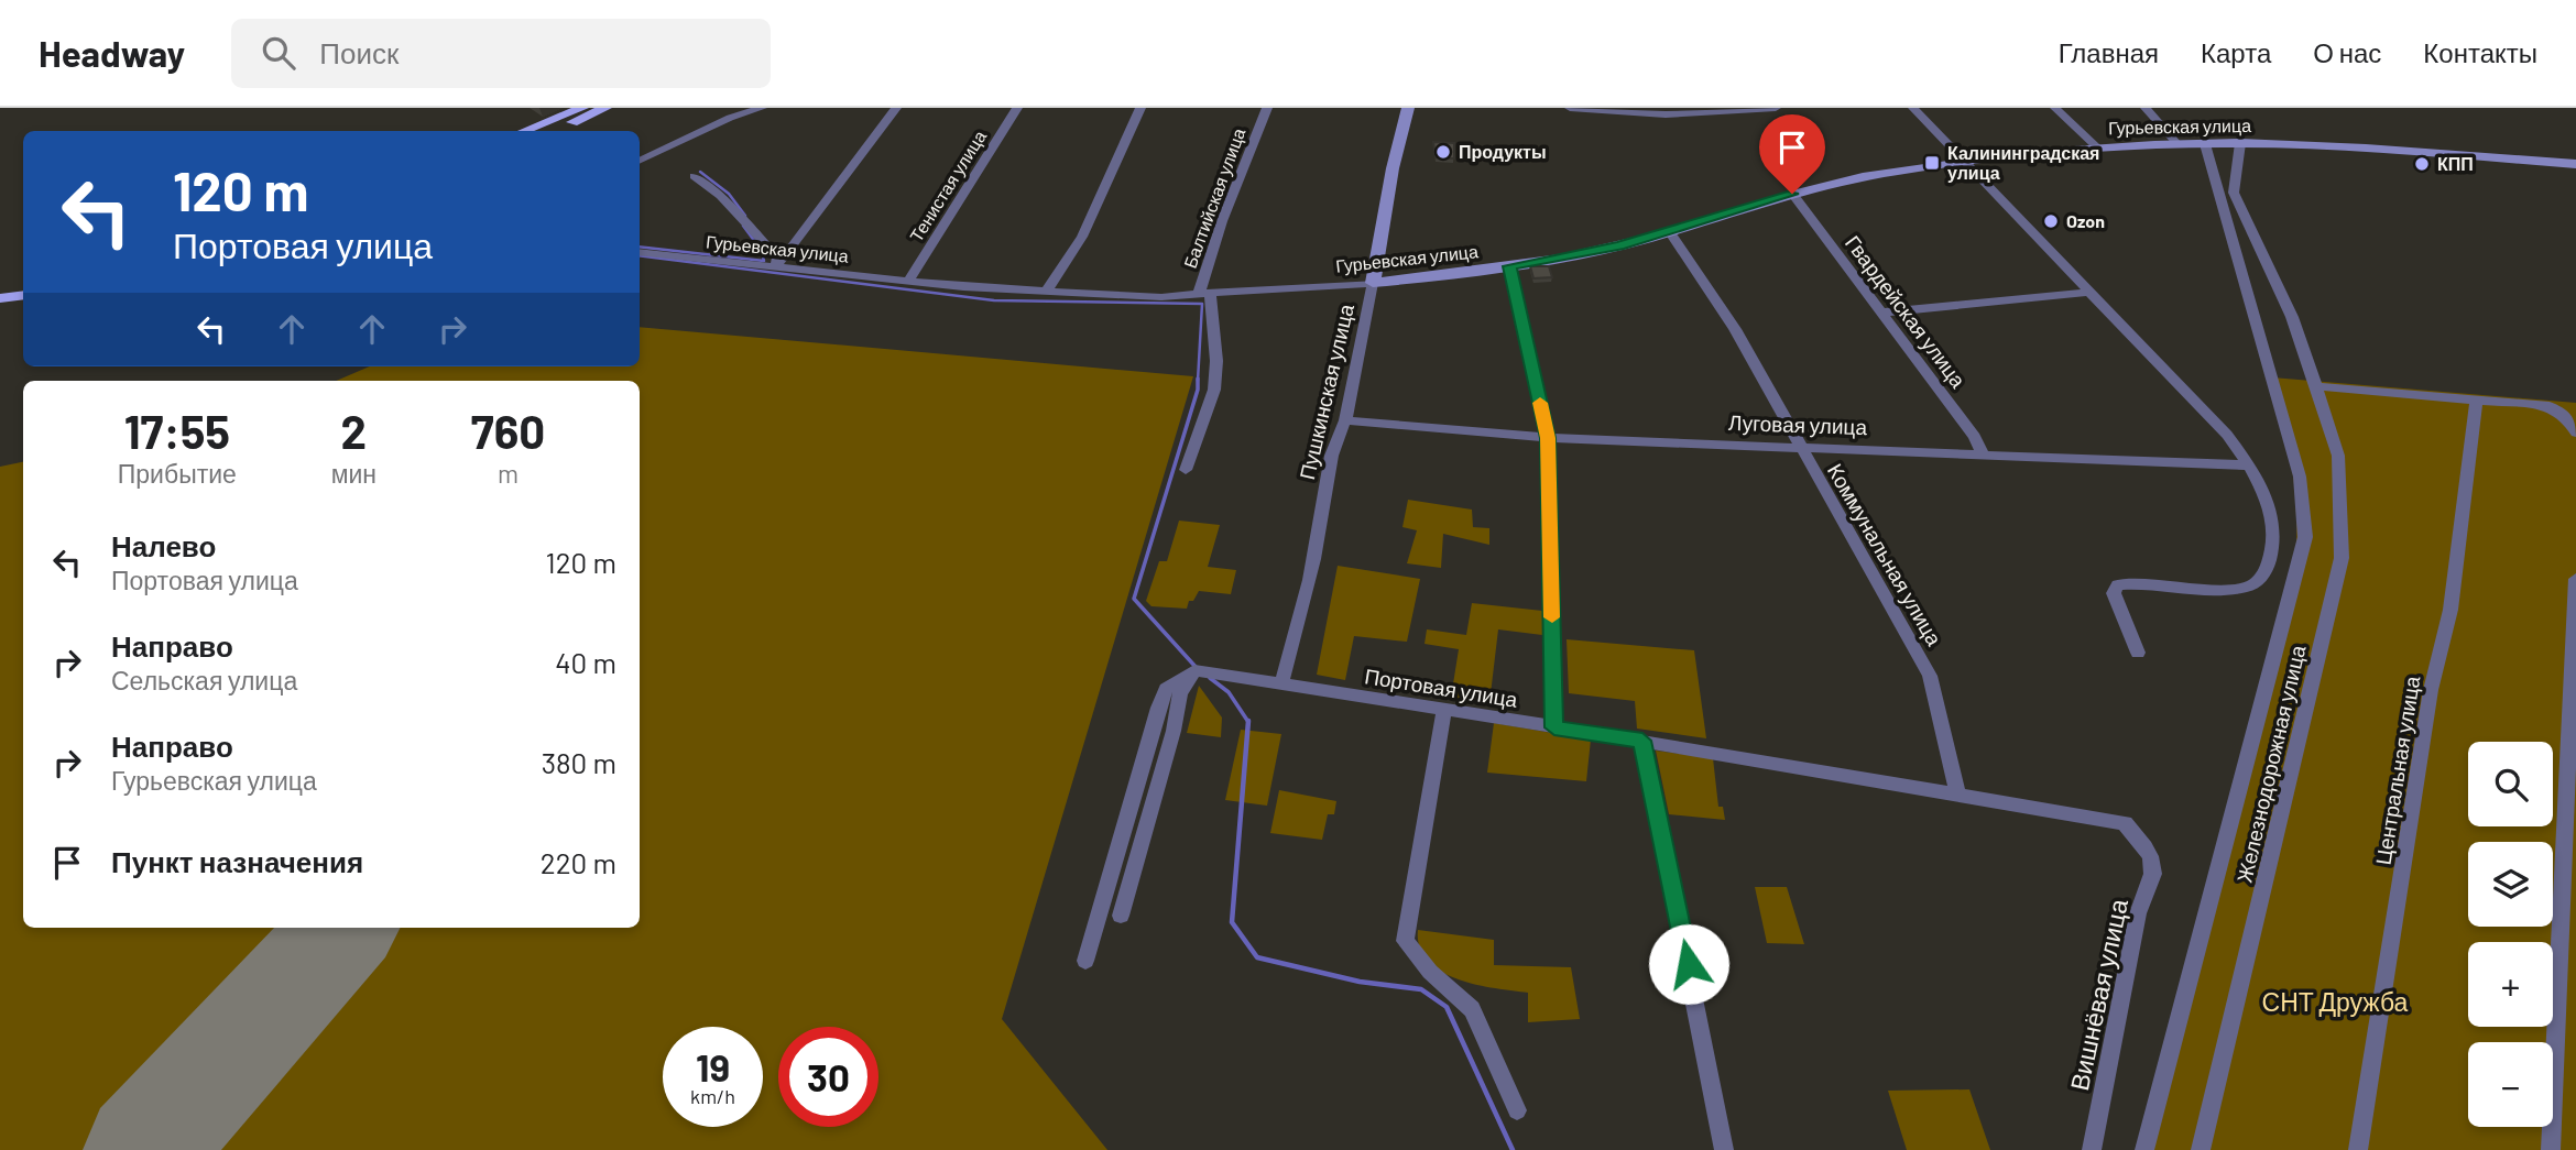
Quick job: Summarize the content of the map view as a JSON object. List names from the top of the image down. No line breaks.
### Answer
{"streets":{"street":["Гурьевская улица","Тенистая улица","Балтийская улица","Гвардейская улица","Пушкинская улица","Луговая улица","Коммунальная улица","Портовая улица","Железнодорожная улица","Центральная улица","Вишнёвая улица"]},"crossings":[["Гурьевская улица","Тенистая улица"],["Гурьевская улица","Балтийская улица"],["Гурьевская улица","Гвардейская улица"],["Гурьевская улица","Пушкинская улица"],["Гурьевская улица","Коммунальная улица"],["Гурьевская улица","Железнодорожная улица"],["Гвардейская улица","Луговая улица"],["Пушкинская улица","Луговая улица"],["Пушкинская улица","Портовая улица"],["Луговая улица","Коммунальная улица"],["Коммунальная улица","Портовая улица"],["Портовая улица","Вишнёвая улица"]],"parks":["СНТ Дружба"],"places":{"other":["Продукты","КПП","Ozon"],"transit":["Калининградская улица"]},"page":{"header":"Headway","search":"Поиск","nav":["Главная","Карта","О нас","Контакты"],"turn":["120 m","Портовая улица"],"eta":["17:55","Прибытие","2","мин","760","m"],"list":[{"name":"Налево","note":"Портовая улица","value":"120 m"},{"name":"Направо","note":"Сельская улица","value":"40 m"},{"name":"Направо","note":"Гурьевская улица","value":"380 m"},{"name":"Пункт назначения","value":"220 m"}],"map_buttons":["+","−"],"speed":"19 km/h","limit":"30"}}
